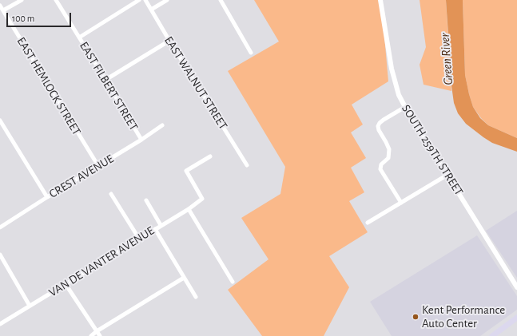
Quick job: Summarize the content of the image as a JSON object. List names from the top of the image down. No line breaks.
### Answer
{"streets":{"street":["EAST WALNUT STREET","EAST HEMLOCK STREET","EAST FILBERT STREET","SOUTH 259TH STREET","CREST AVENUE","VAN DE VANTER AVENUE"]},"crossings":[["EAST HEMLOCK STREET","CREST AVENUE"],["EAST FILBERT STREET","CREST AVENUE"]],"water":["Green River"],"places":["Kent Performance Auto Center"],"scale_bar":"100 m"}
